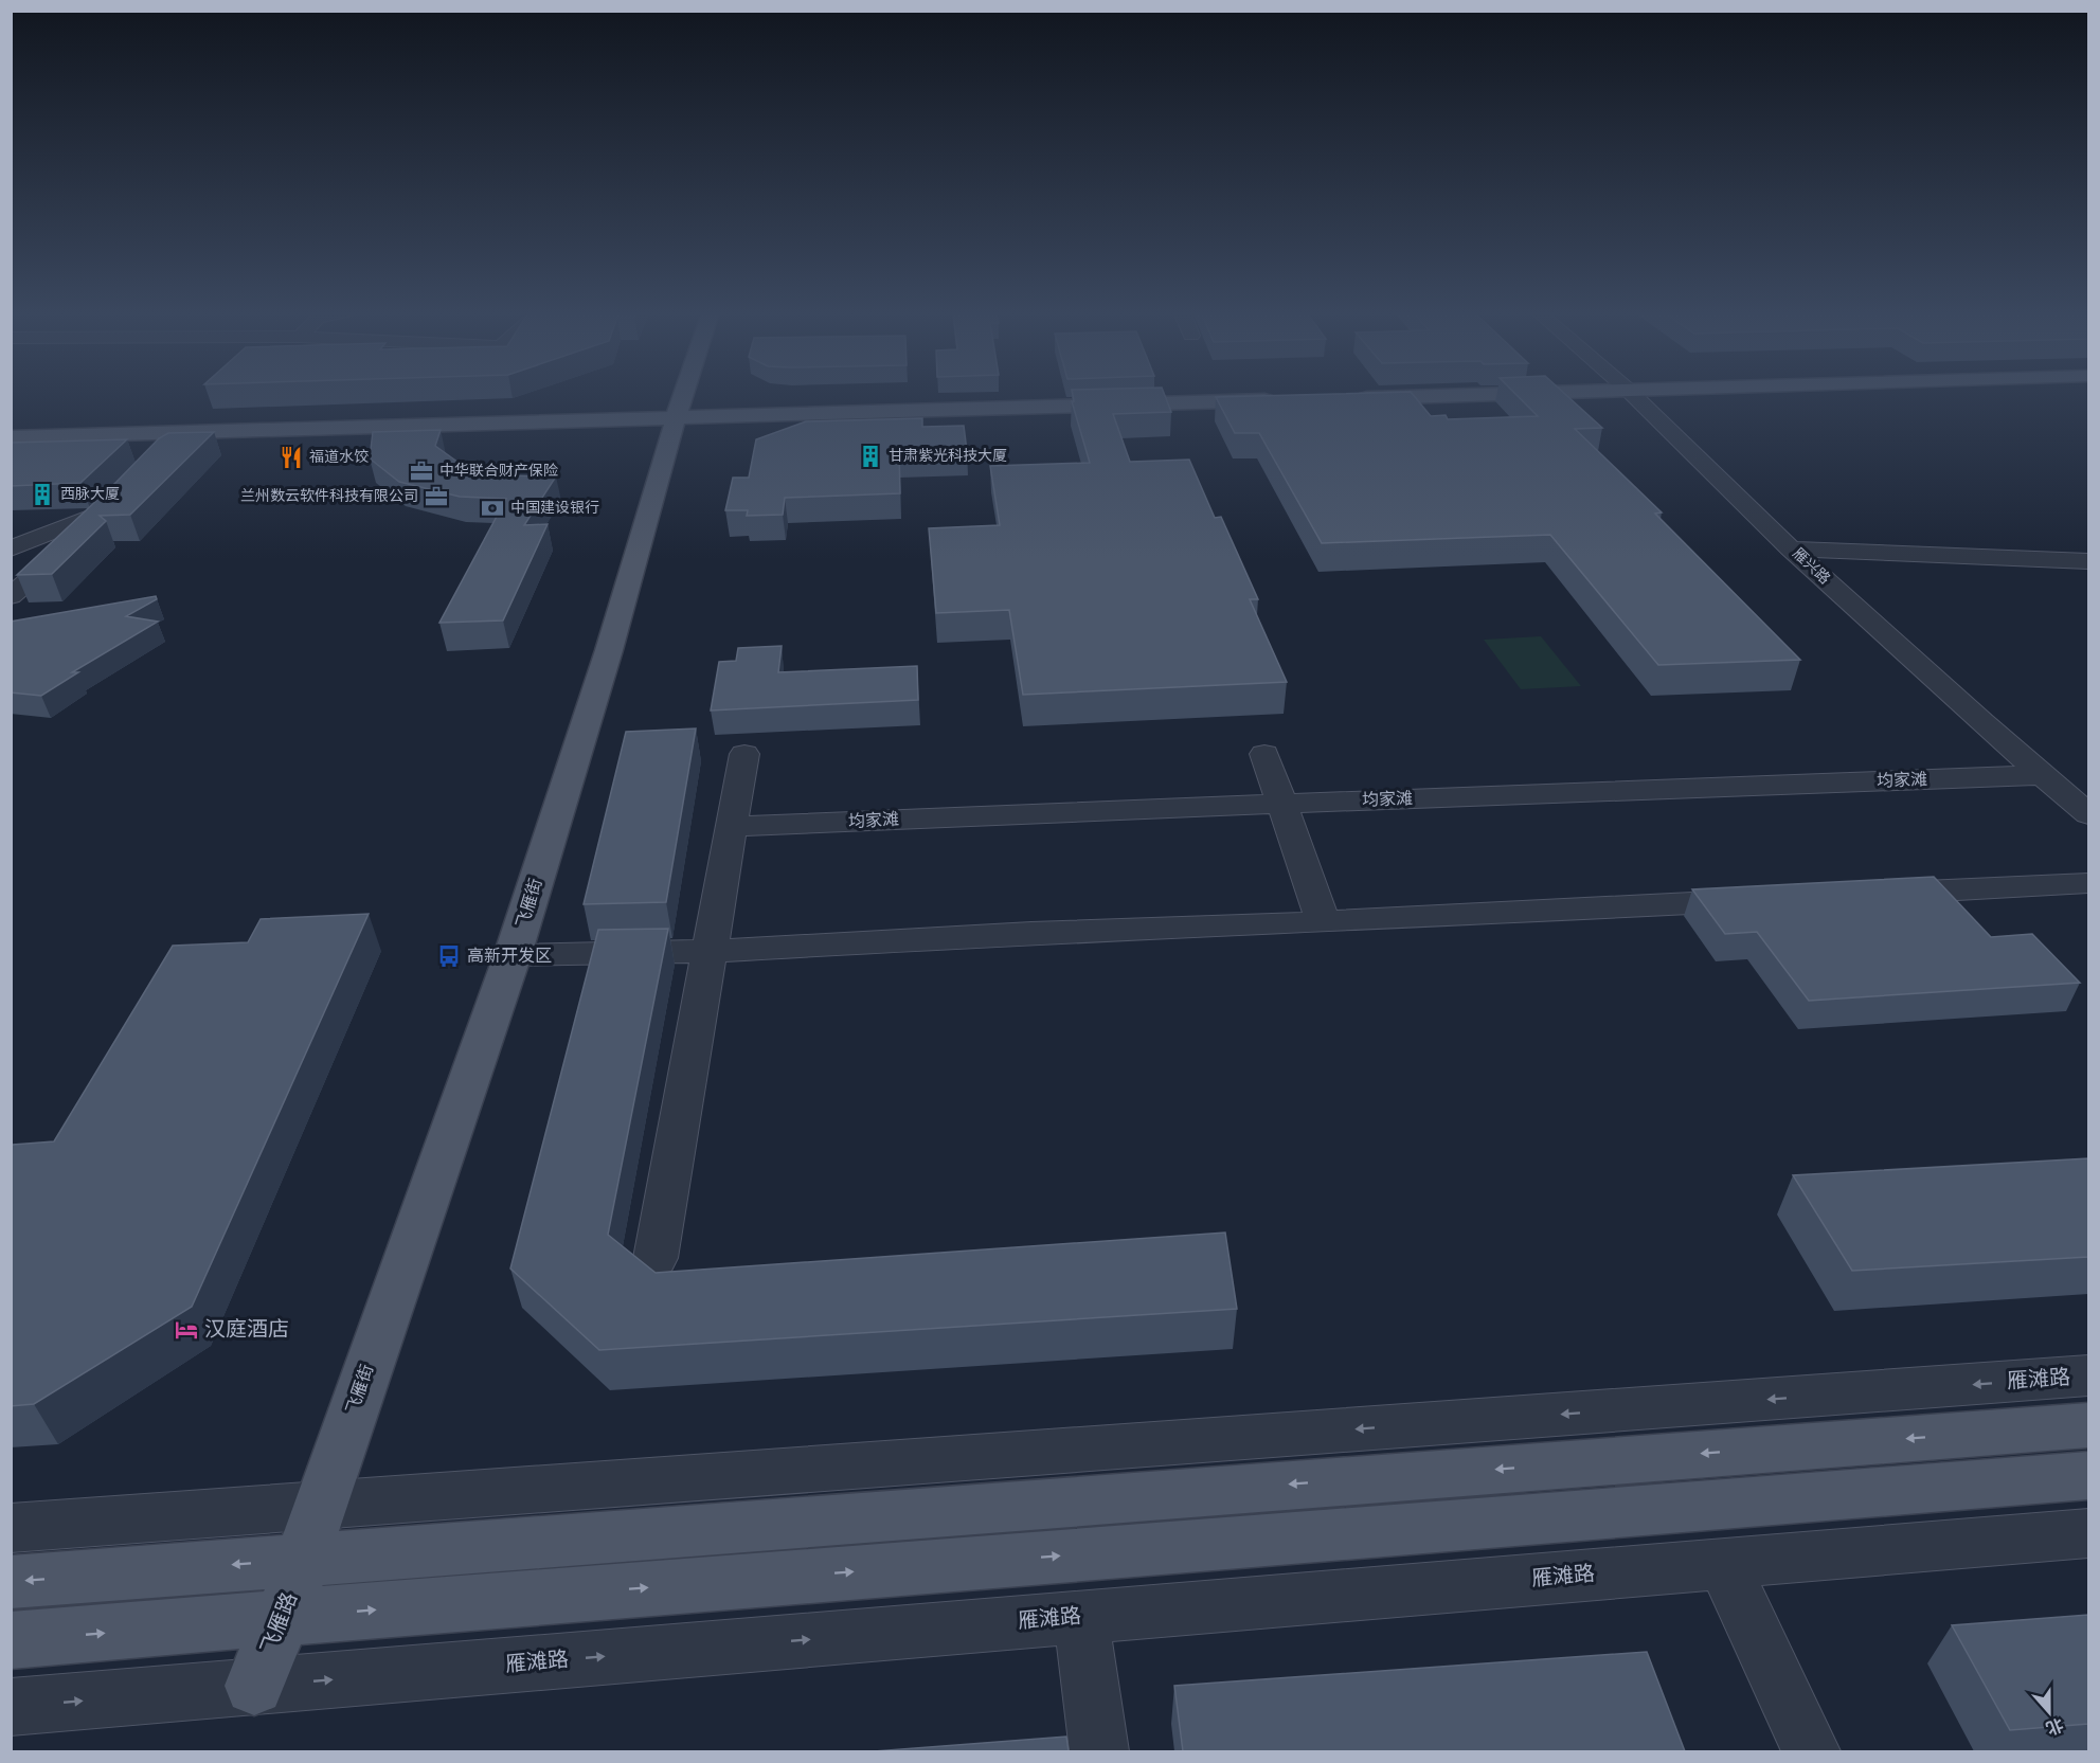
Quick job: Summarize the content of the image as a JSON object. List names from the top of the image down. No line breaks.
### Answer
{"streets":{"main road":["飞雁街","飞雁路"],"street":["雁兴路","均家滩","雁滩路"]},"crossings":[["雁兴路","均家滩"],["飞雁街","雁滩路"],["飞雁街","飞雁路"],["雁滩路","飞雁路"]],"places":{"building":["甘肃紫光科技大厦","西脉大厦"],"restaurant":["福道水饺"],"office":["中华联合财产保险","兰州数云软件科技有限公司"],"bank":["中国建设银行"],"bus stop":["高新开发区"],"hotel":["汉庭酒店"]},"north":"bottom"}
